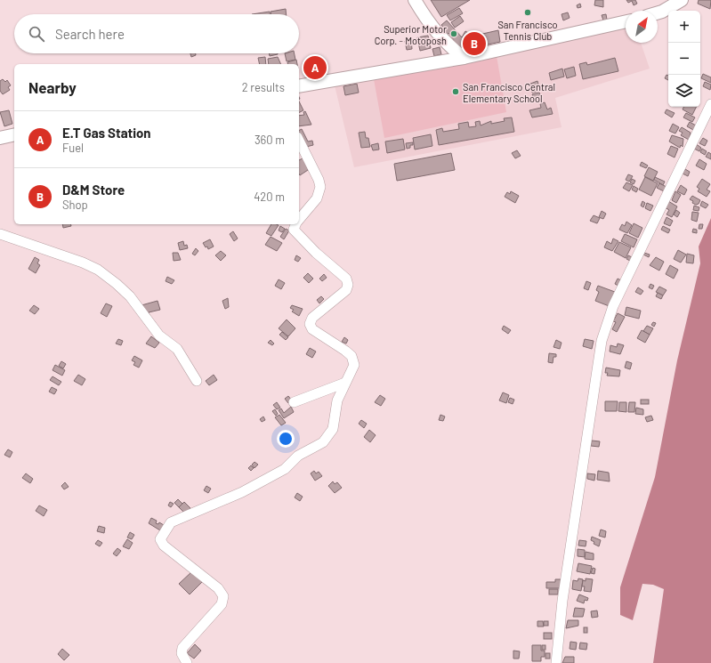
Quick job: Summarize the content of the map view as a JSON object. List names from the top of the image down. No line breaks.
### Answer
{"places":["San Francisco Tennis Club","Superior Motor Corp. - Motoposh","San Francisco Central Elementary School"],"north":"top right","page":{"map_buttons":["+","−"],"search":"Search here","pins":["B","A"],"heading":["Nearby","2 results"],"list":[{"mark":"A","name":"E.T Gas Station","note":"Fuel","value":"360 m"},{"mark":"B","name":"D&M Store","note":"Shop","value":"420 m"}]}}
